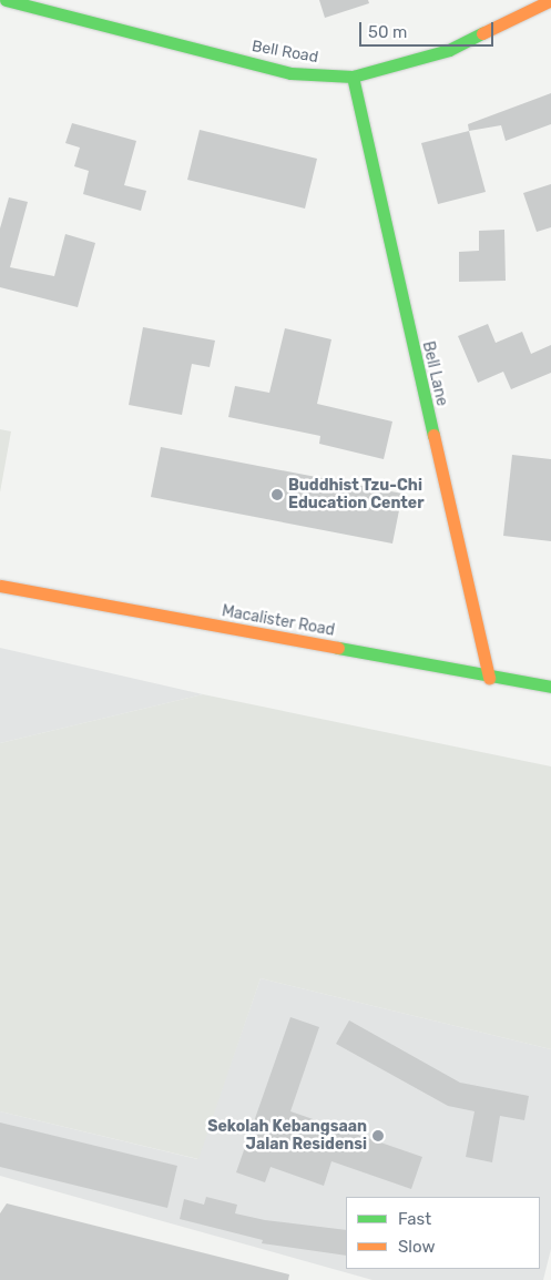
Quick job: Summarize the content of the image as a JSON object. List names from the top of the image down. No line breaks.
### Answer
{"streets":{"street":["Bell Road","Bell Lane","Macalister Road"]},"crossings":[["Bell Road","Bell Lane"],["Bell Lane","Macalister Road"]],"places":["Buddhist Tzu-Chi Education Center","Sekolah Kebangsaan Jalan Residensi"],"legend":["Fast","Slow"],"scale_bar":"50 m"}
